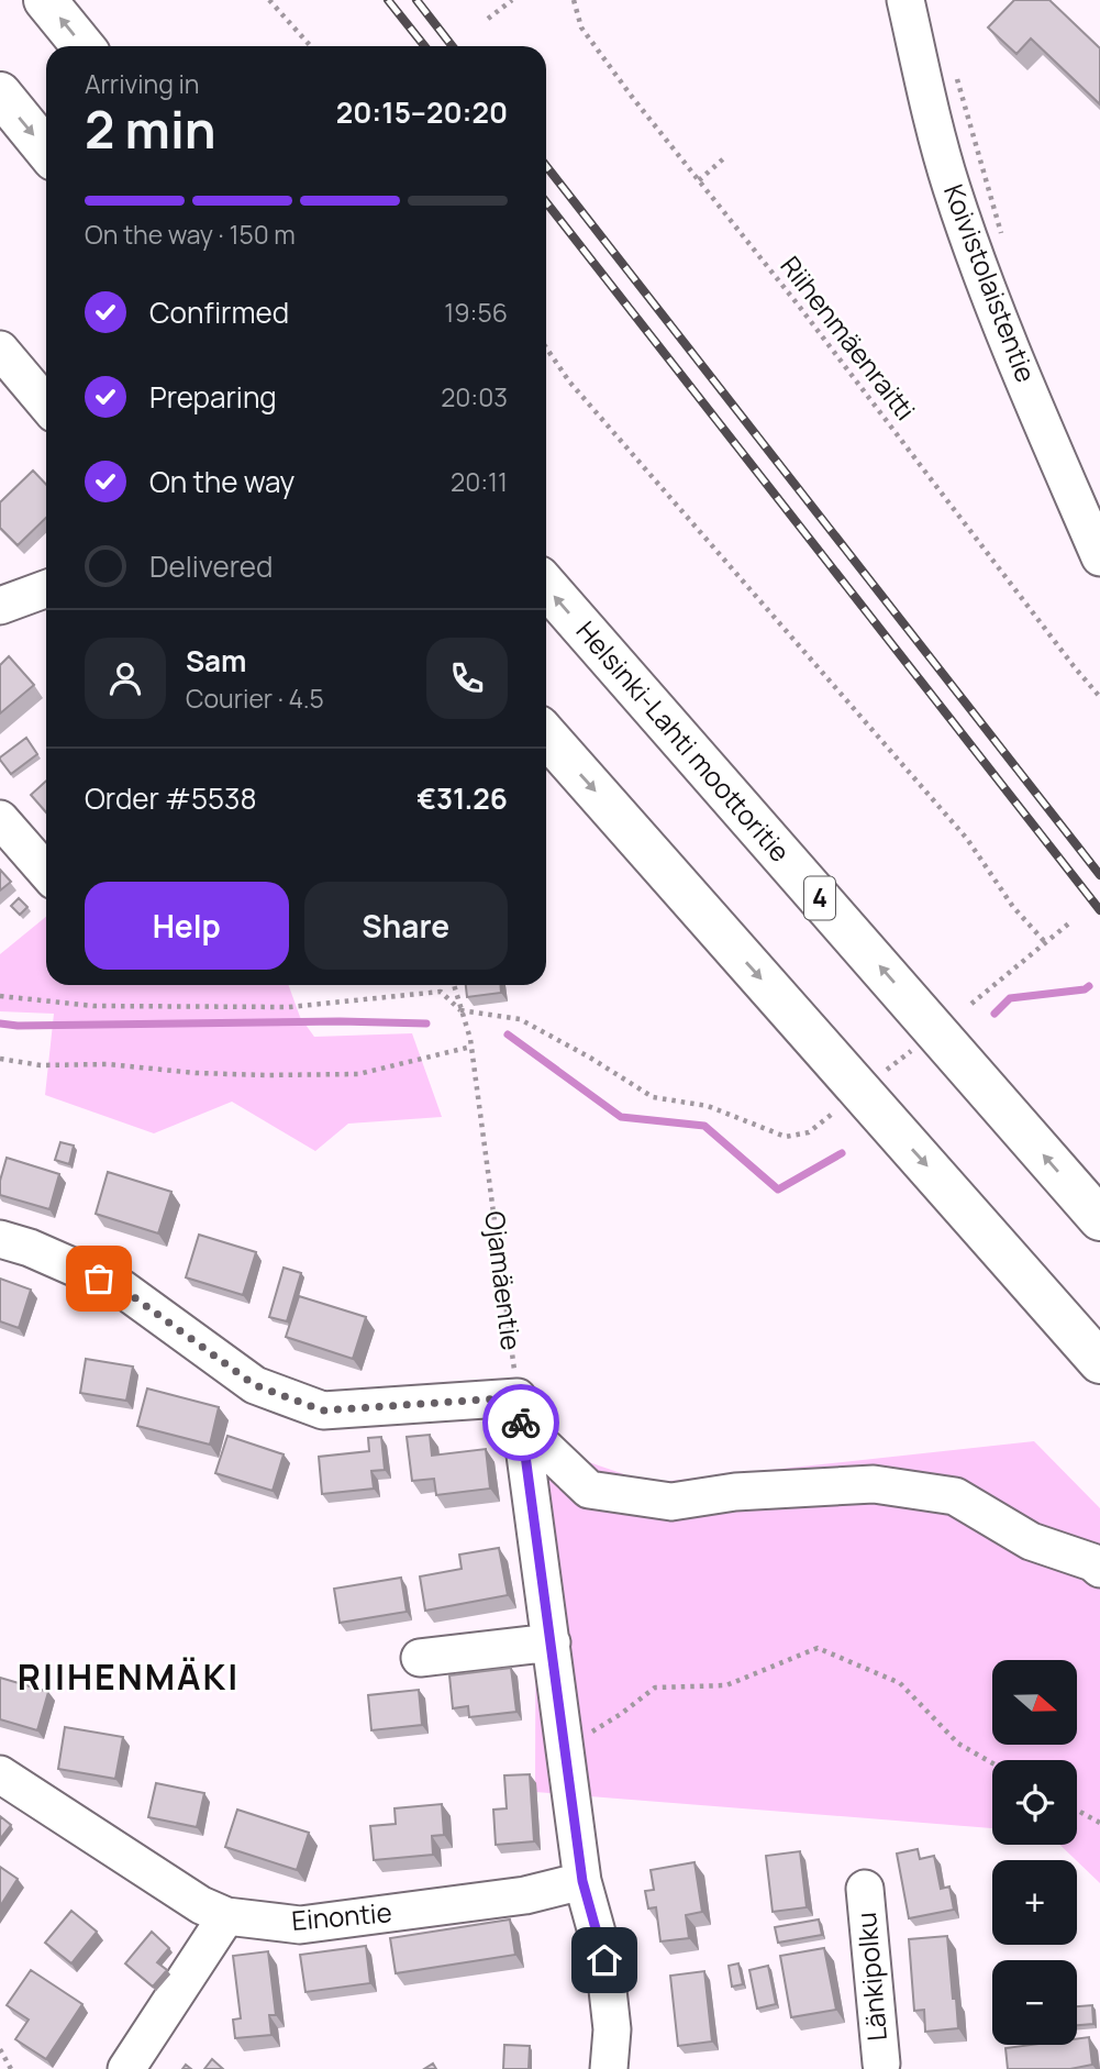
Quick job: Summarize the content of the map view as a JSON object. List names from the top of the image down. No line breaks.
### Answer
{"streets":{"highway":["Helsinki-Lahti moottoritie","4"],"street":["Koivistolaistentie","Einontie","Länkipolku"],"path":["Riihenmäenraitti","Ojamäentie"]},"districts":["RIIHENMÄKI"],"north":"right","page":{"heading":["2 min","Arriving in","20:15–20:20"],"panel":["Sam","Courier · 4.5","Order #5538","€31.26"],"bar":"On the way · 150 m","list":[["Confirmed","19:56"],["Preparing","20:03"],["On the way","20:11"],"Delivered"],"buttons":["Help","Share"],"map_buttons":["+","−"]}}
